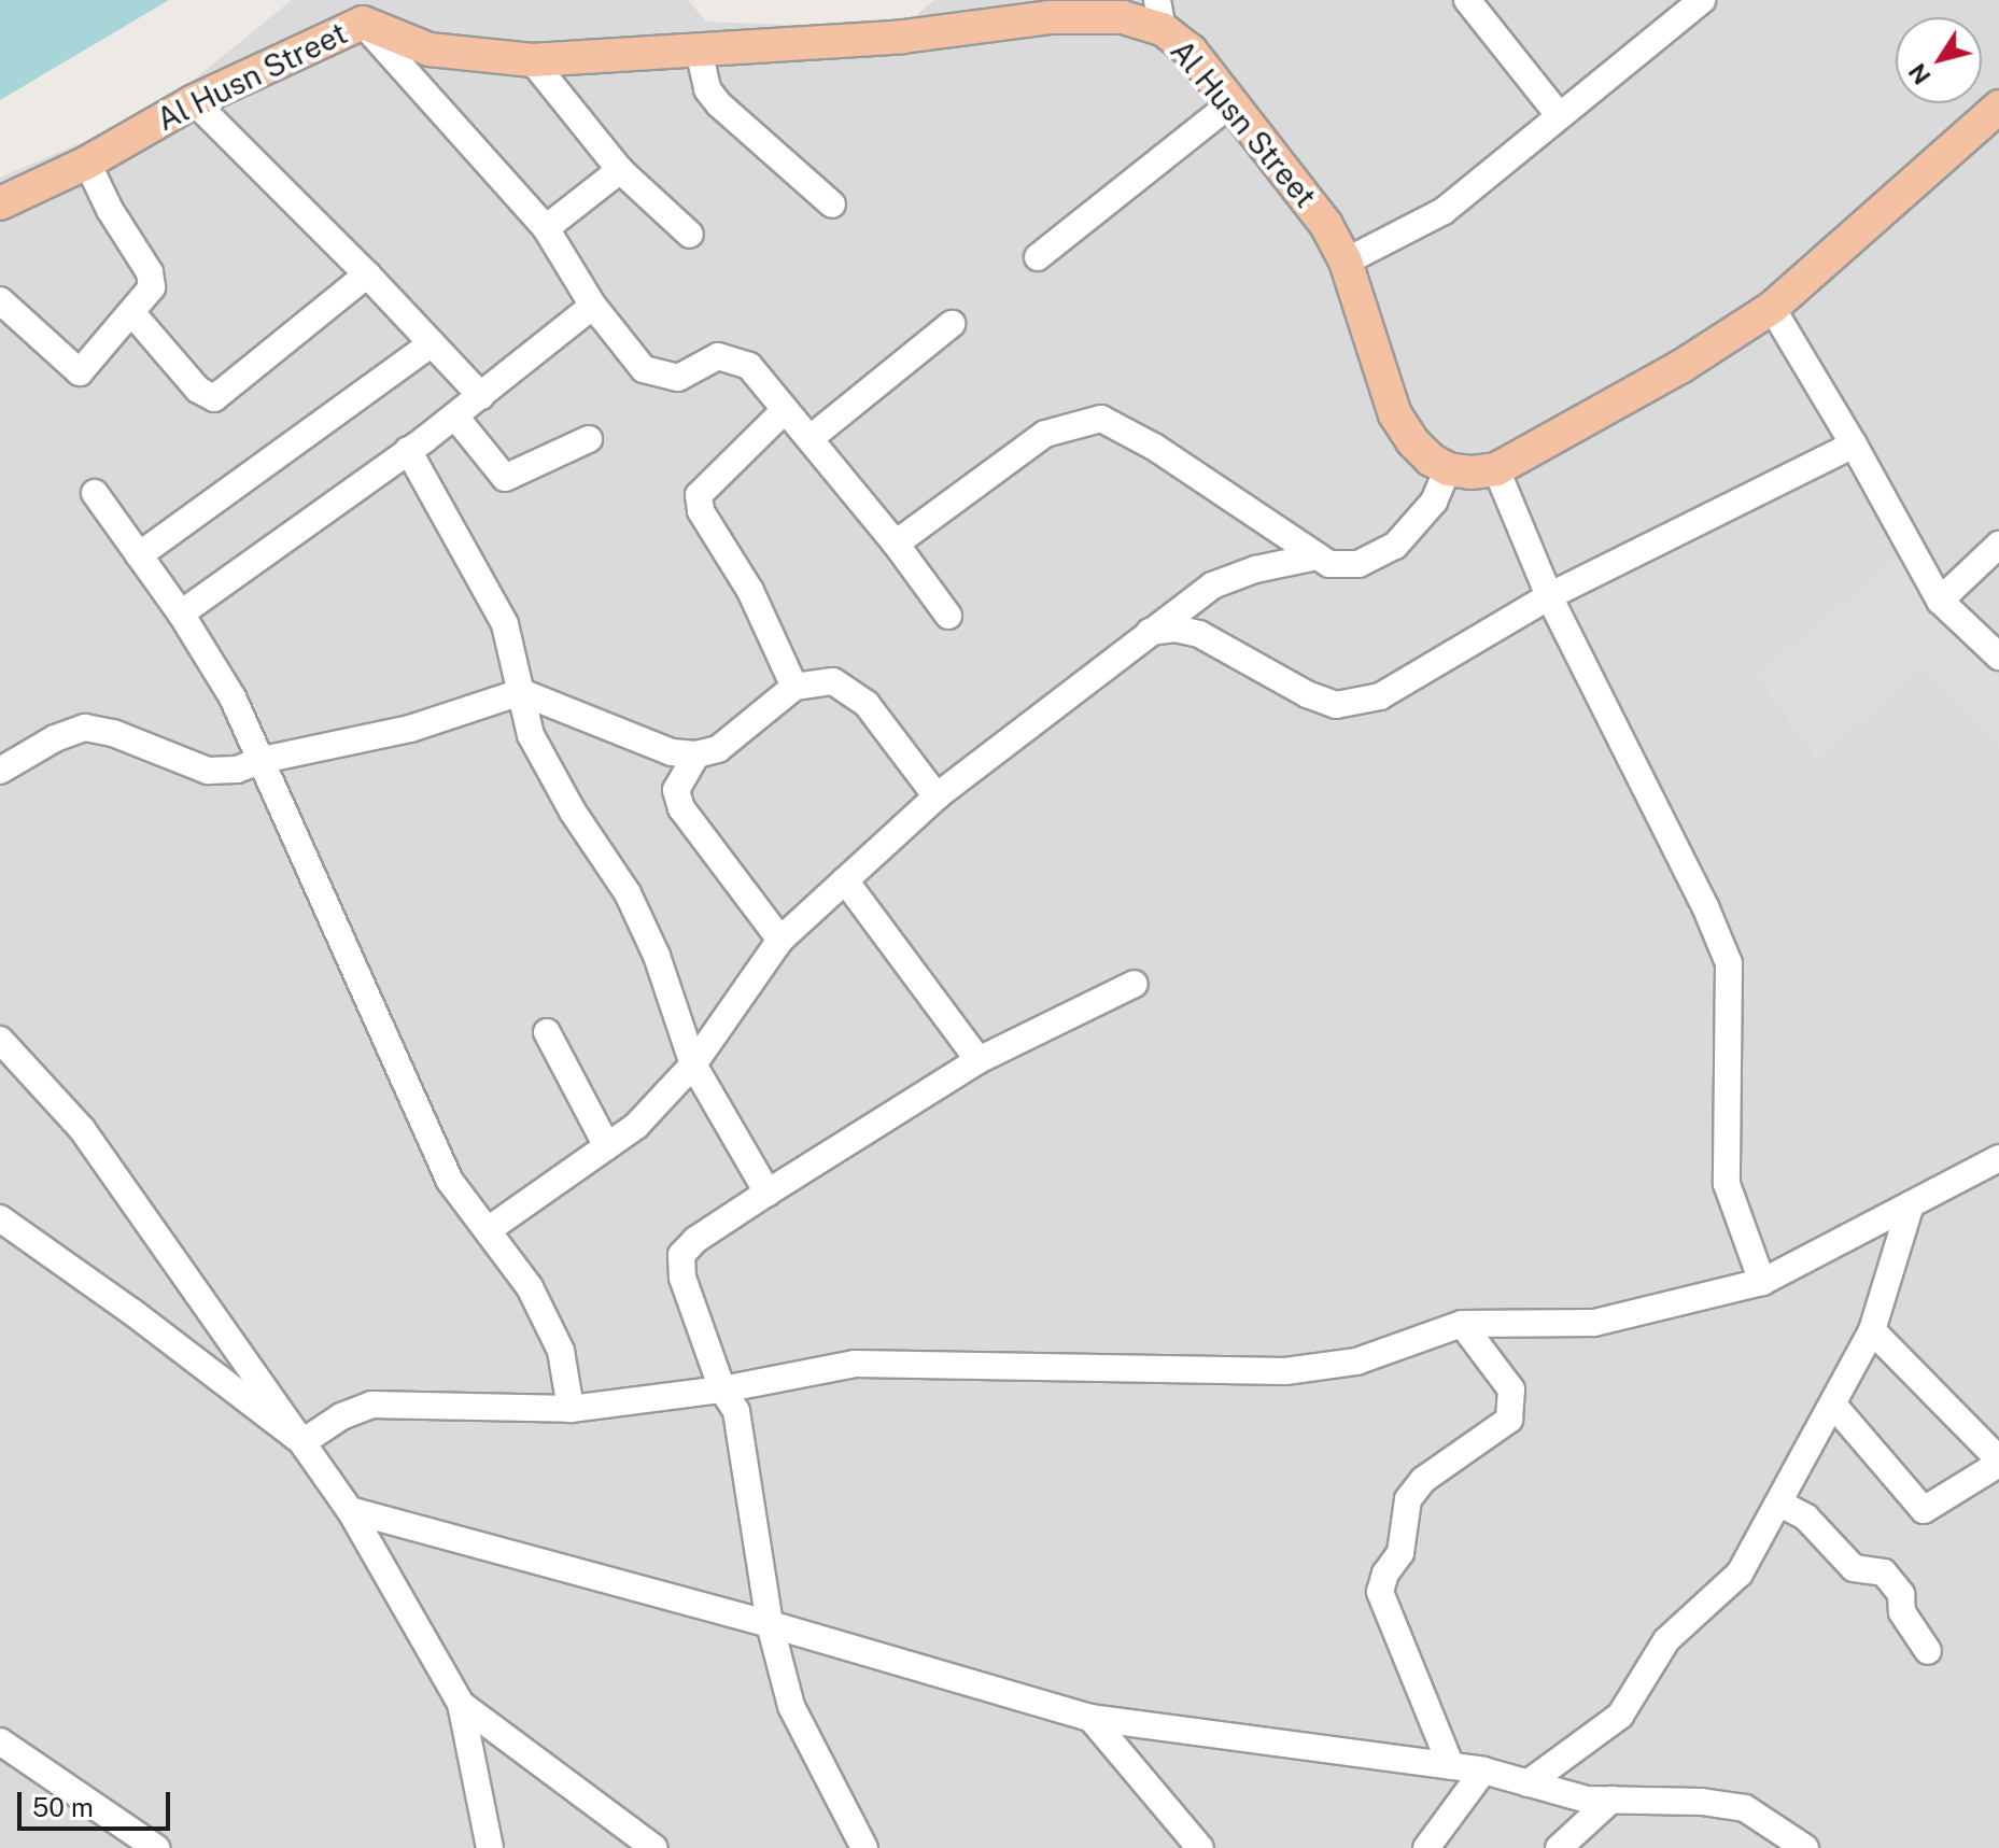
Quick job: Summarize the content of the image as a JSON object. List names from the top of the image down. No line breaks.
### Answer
{"streets":{"main road":["Al Husn Street"]},"scale_bar":"50 m","north":"bottom left"}
